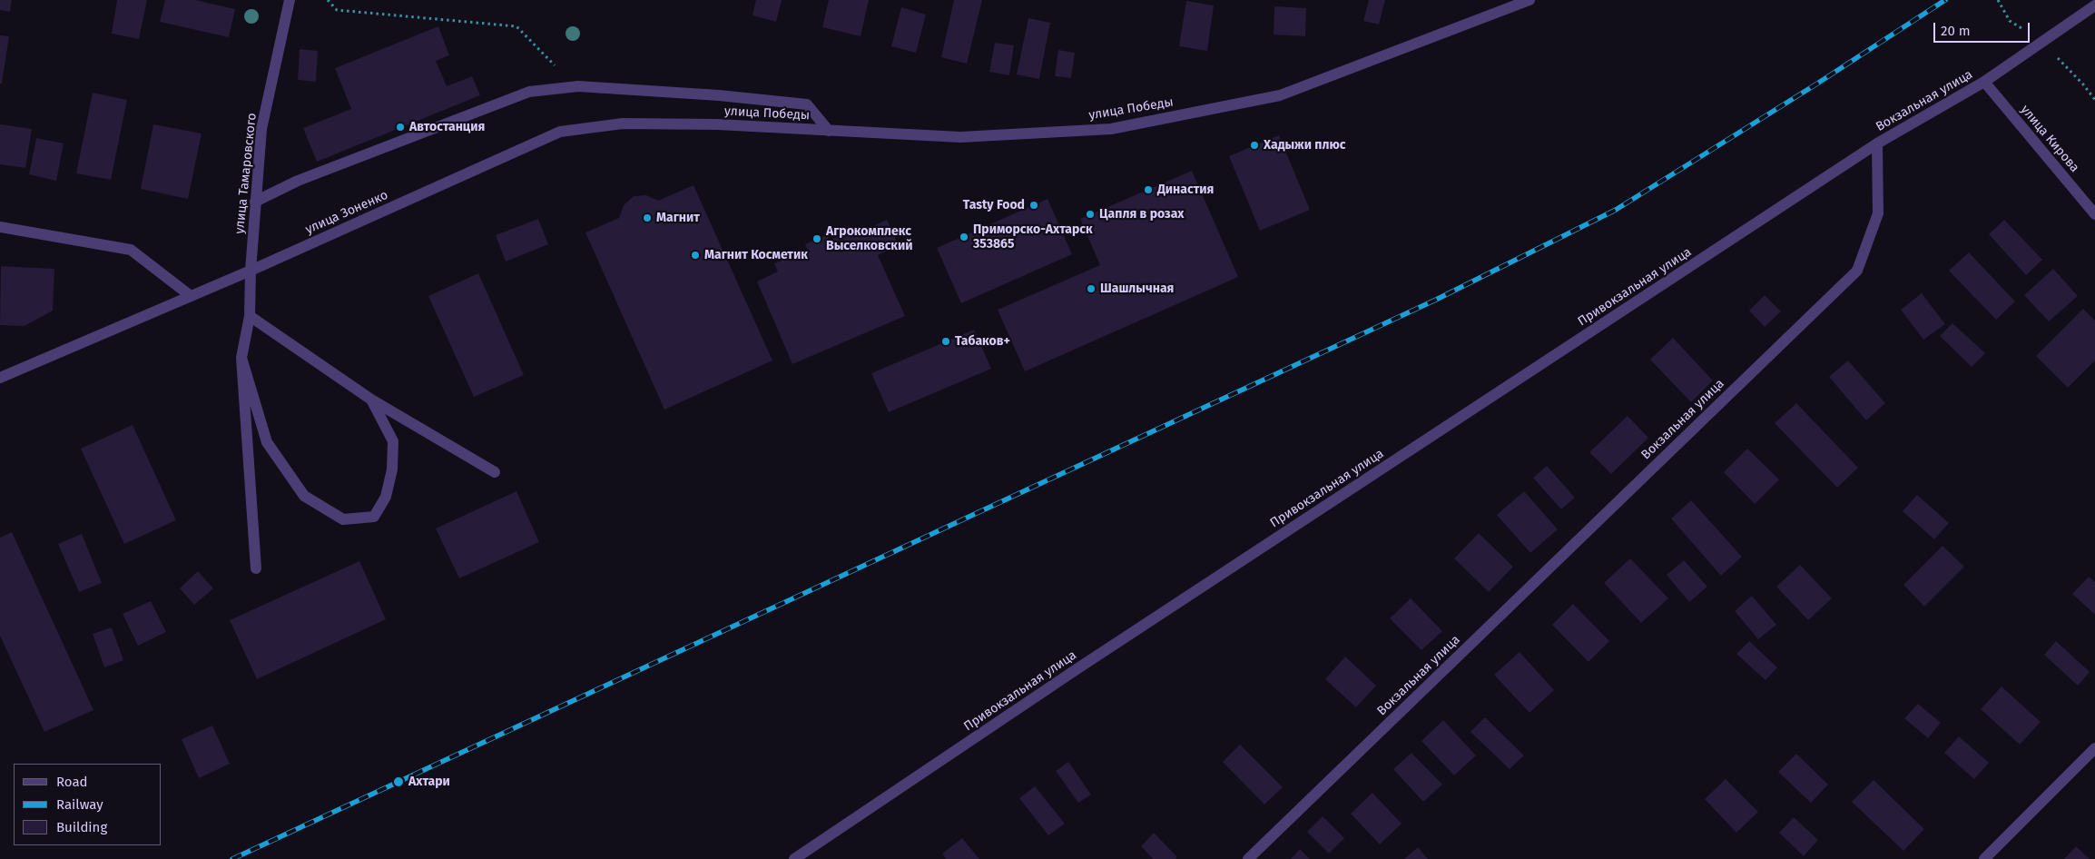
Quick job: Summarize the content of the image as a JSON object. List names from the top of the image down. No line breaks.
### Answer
{"streets":{"street":["Вокзальная улица","улица Победы","улица Кирова","улица Тамаровского","улица Зоненко","Привокзальная улица"]},"crossings":[["Вокзальная улица","улица Кирова"],["Вокзальная улица","Привокзальная улица"],["улица Победы","улица Зоненко"],["улица Тамаровского","улица Зоненко"]],"places":["Автостанция","Хадыжи плюс","Династия","Tasty Food","Цапля в розах","Магнит","Приморско-Ахтарск 353865","Агрокомплекс Выселковский","Магнит Косметик","Шашлычная","Табаков+","Ахтари"],"legend":["Road","Railway","Building"],"scale_bar":"20 m"}
